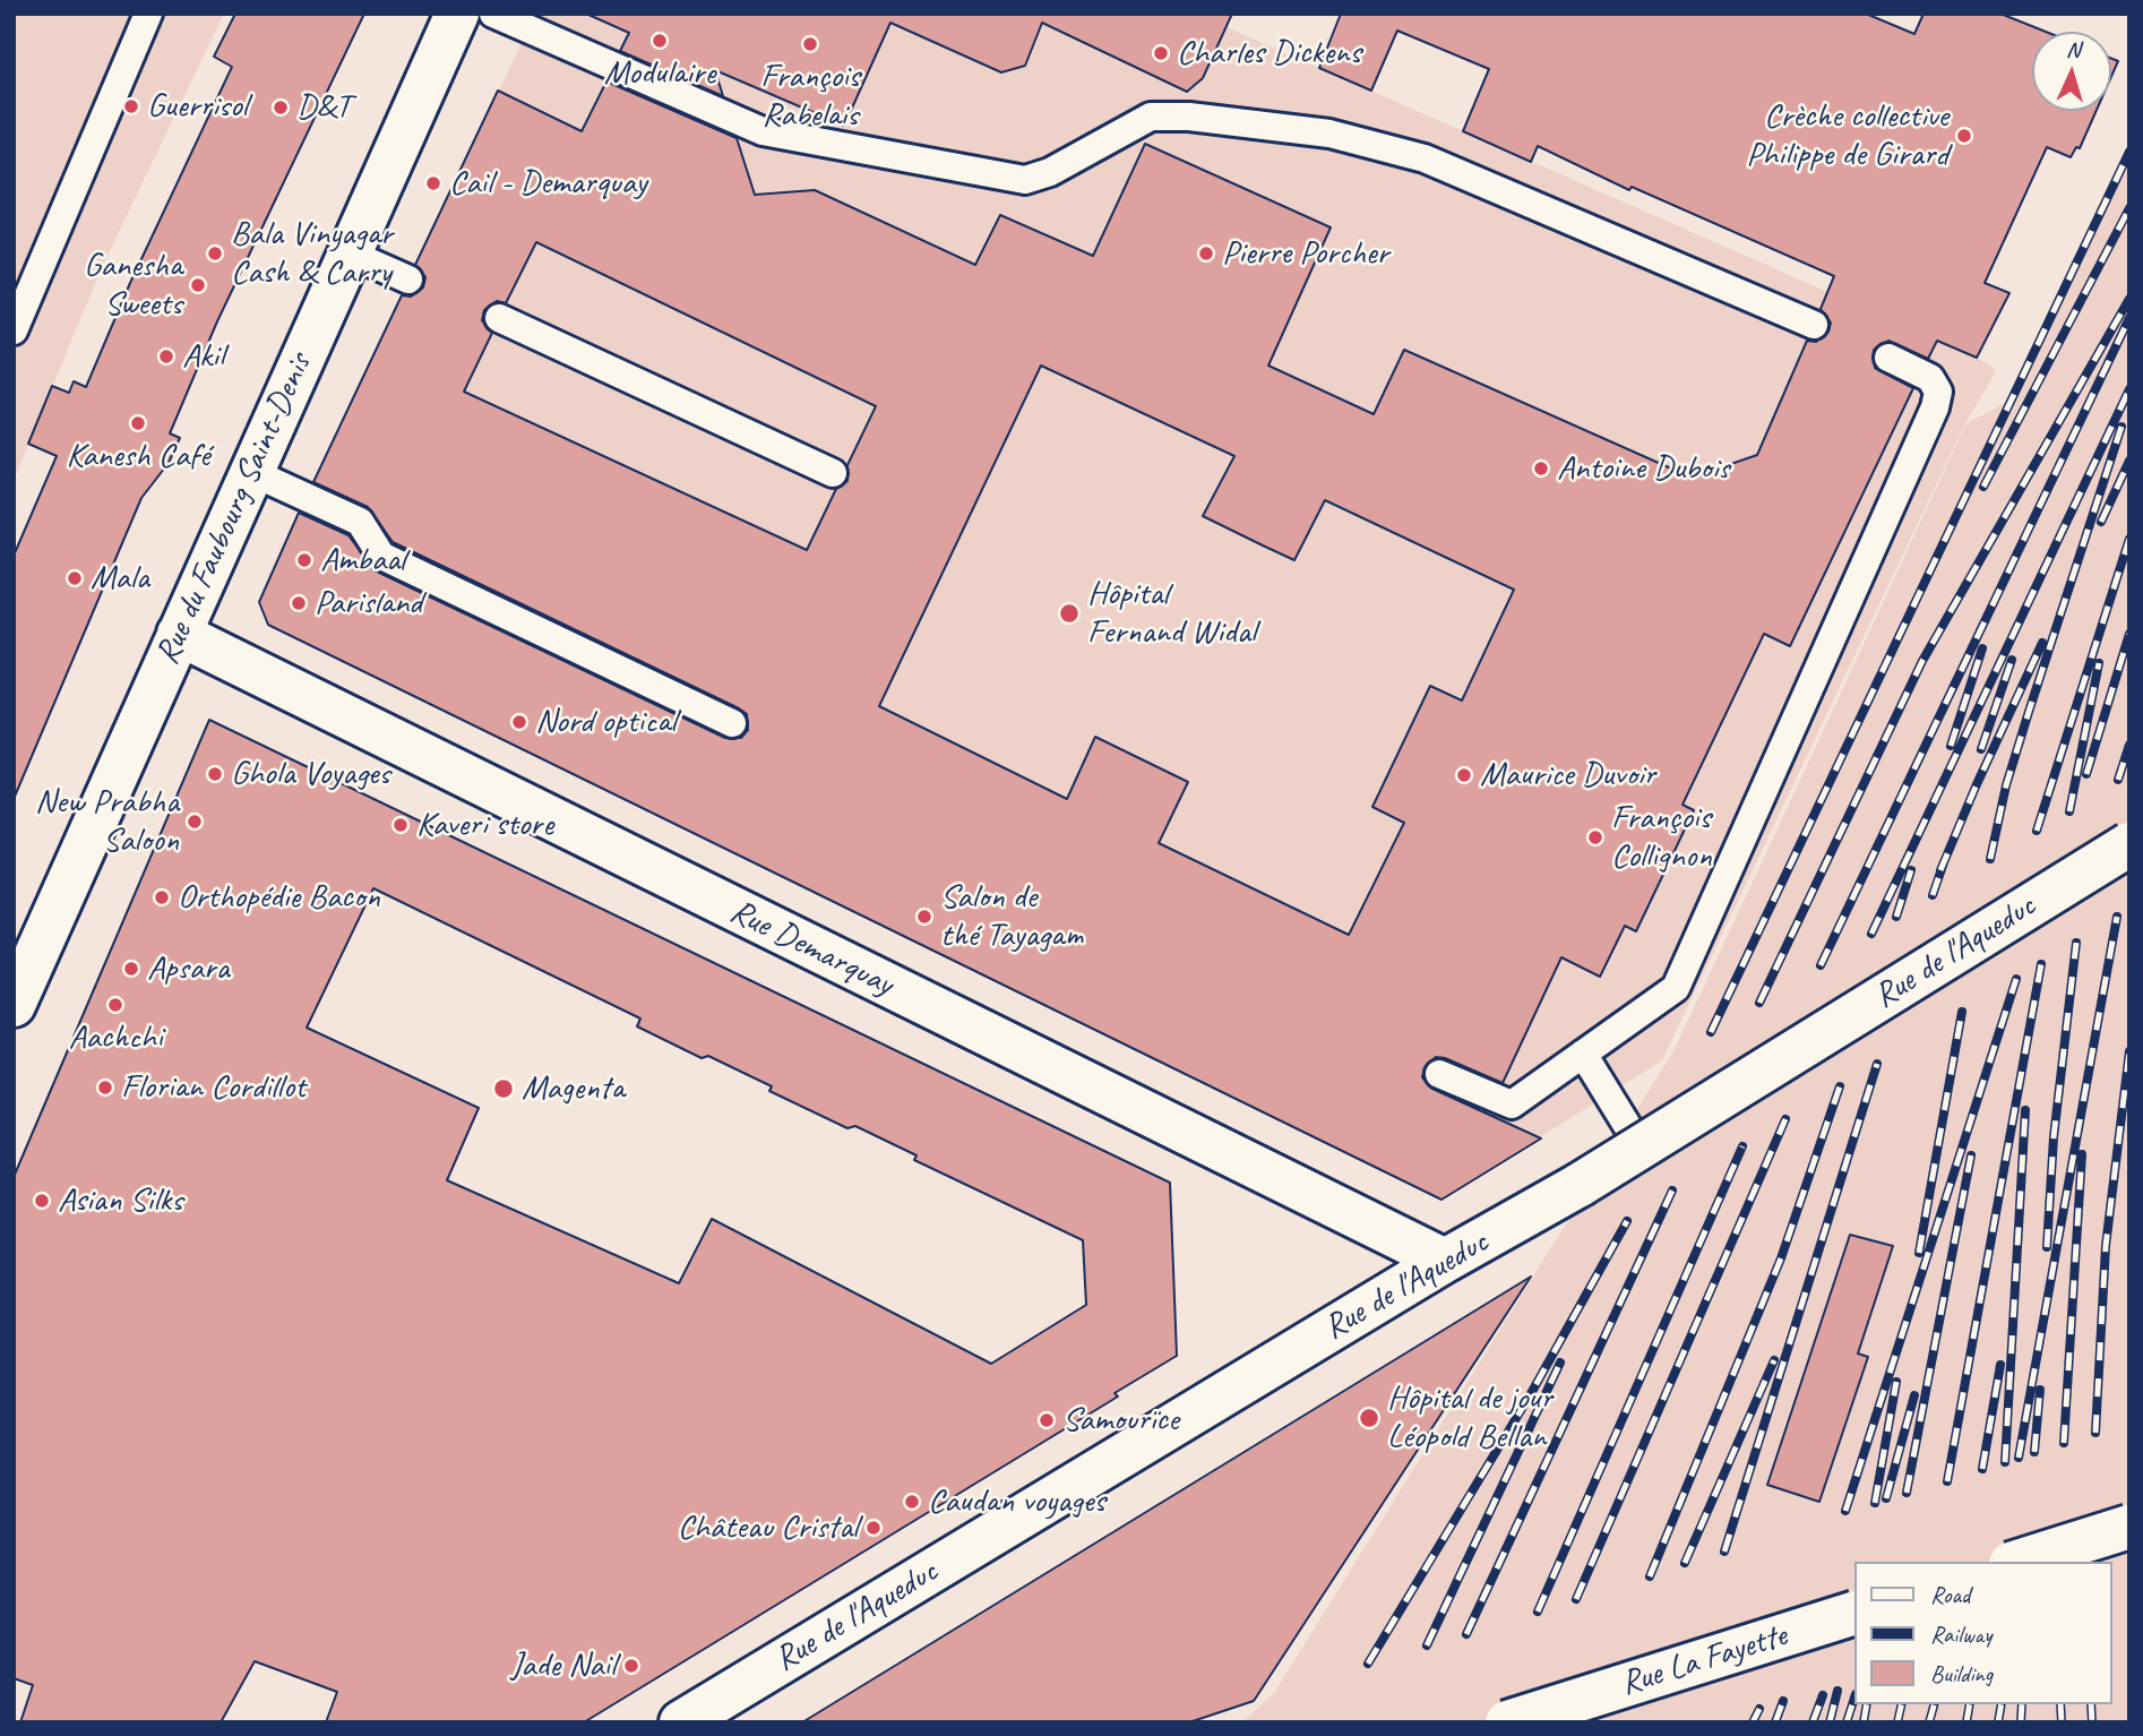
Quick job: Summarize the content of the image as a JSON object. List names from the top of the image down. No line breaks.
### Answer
{"streets":{"street":["Rue du Faubourg Saint-Denis","Rue Demarquay","Rue de l'Aqueduc","Rue La Fayette"]},"crossings":[["Rue du Faubourg Saint-Denis","Rue Demarquay"],["Rue Demarquay","Rue de l'Aqueduc"]],"places":["Modulaire","François Rabelais","Charles Dickens","Guerrisol","D&T","Crèche collective Philippe de Girard","Cail - Demarquay","Bala Vinyagar Cash & Carry","Pierre Porcher","Ganesha Sweets","Akil","Kanesh Café","Antoine Dubois","Ambaal","Mala","Parisland","Hôpital Fernand Widal","Nord optical","Ghola Voyages","Maurice Duvoir","New Prabha Saloon","Kaveri store","François Collignon","Orthopédie Bacon","Salon de thé Tayagam","Apsara","Aachchi","Florian Cordillot","Magenta","Asian Silks","Hôpital de jour Léopold Bellan","Samourïce","Caudan voyages","Château Cristal","Jade Nail"],"legend":["Road","Railway","Building"],"north":"top"}
